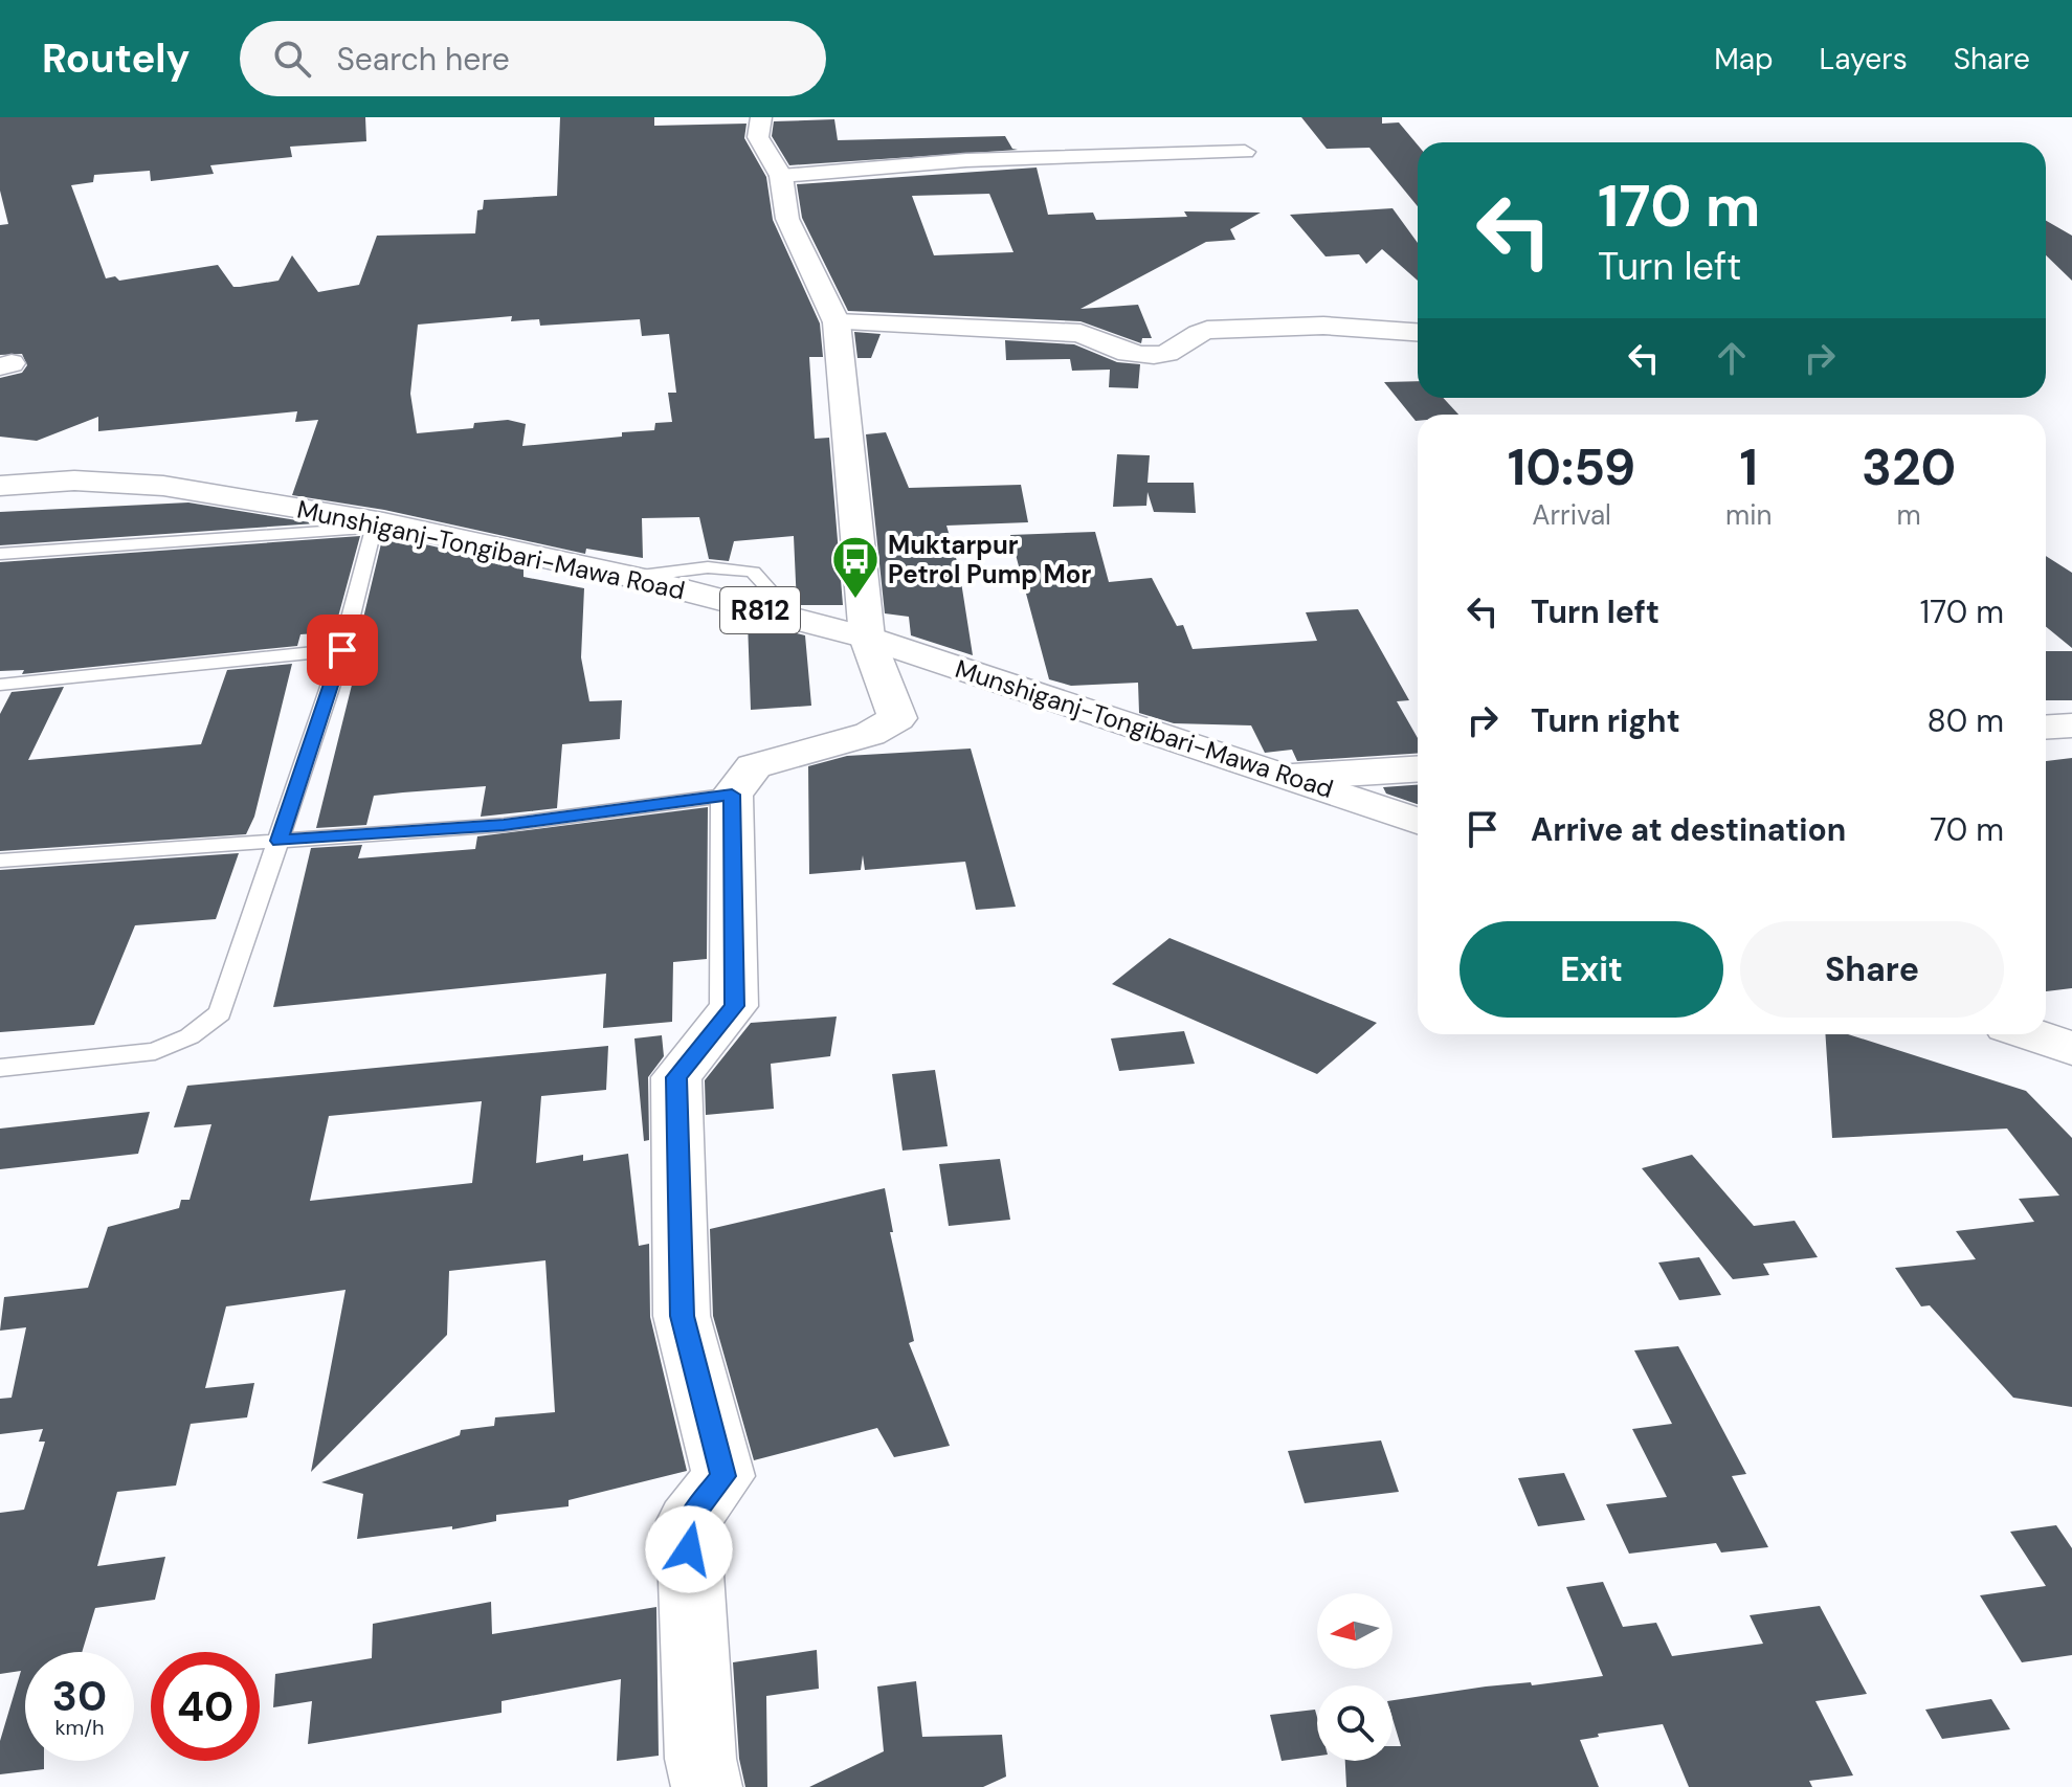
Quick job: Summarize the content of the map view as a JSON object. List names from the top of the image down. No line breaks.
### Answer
{"streets":{"street":["Munshiganj-Tongibari-Mawa Road","R812"]},"places":{"bus stop":["Muktarpur Petrol Pump Mor"]},"north":"left","page":{"header":"Routely","search":"Search here","nav":["Map","Layers","Share"],"turn":["170 m","Turn left"],"eta":["10:59","Arrival","1","min","320","m"],"list":[{"name":"Turn left","value":"170 m"},{"name":"Turn right","value":"80 m"},{"name":"Arrive at destination","value":"70 m"}],"buttons":["Exit","Share"],"speed":"30 km/h","limit":"40"}}
